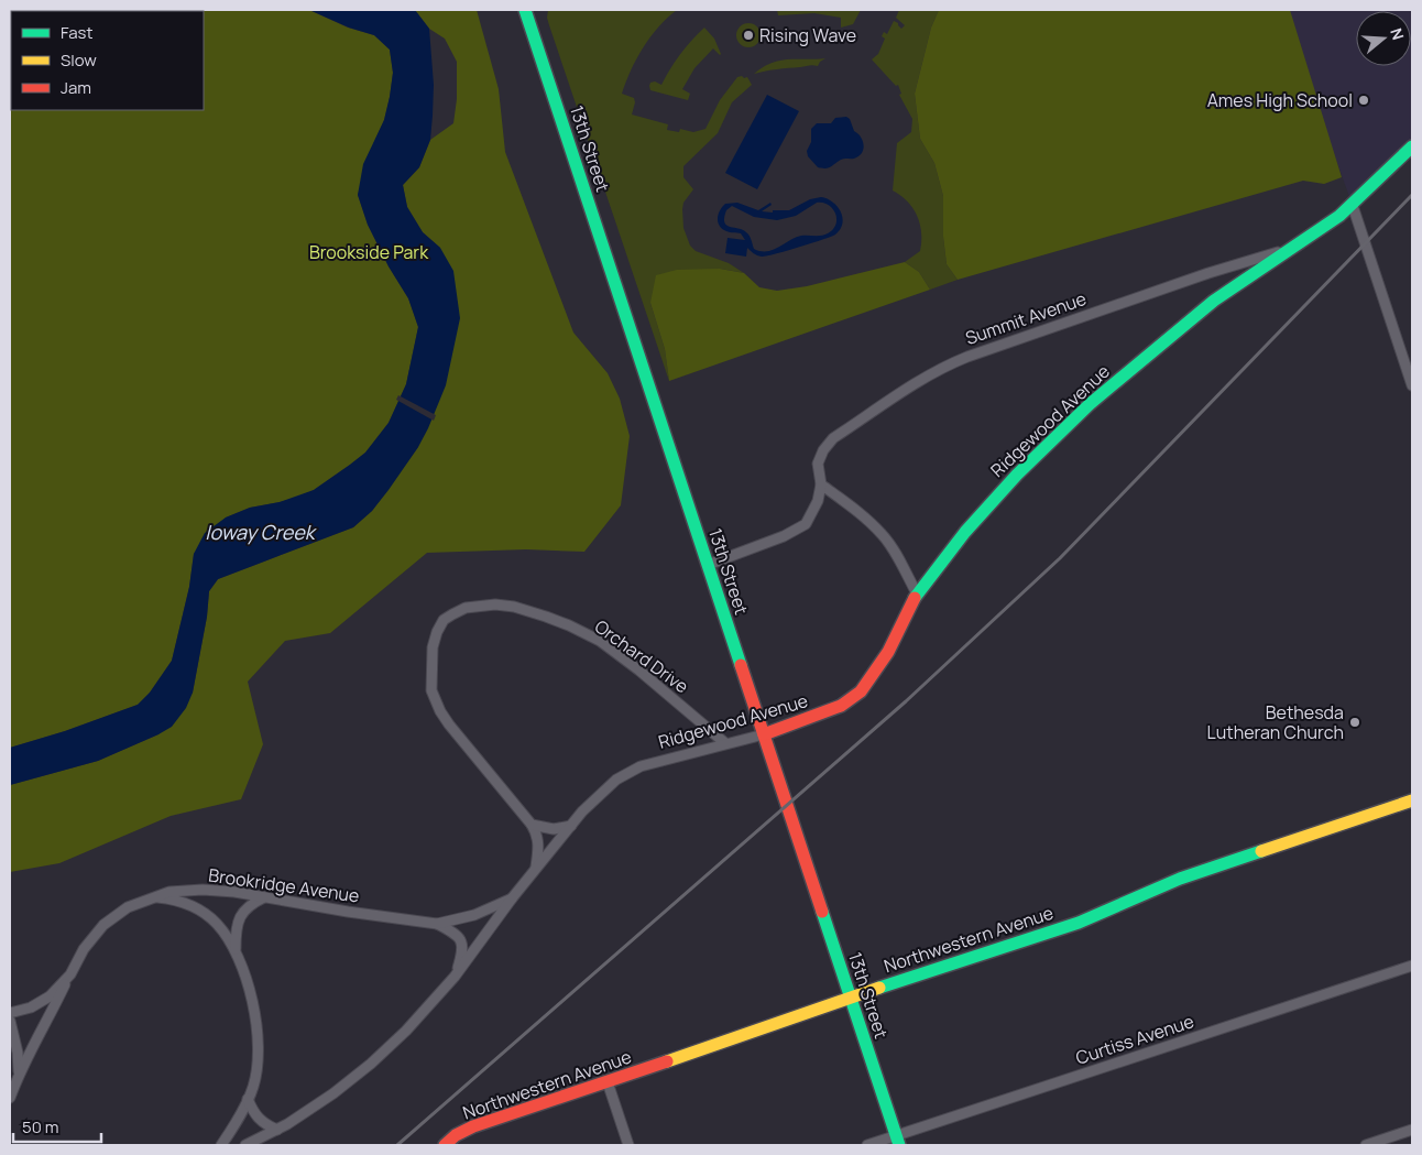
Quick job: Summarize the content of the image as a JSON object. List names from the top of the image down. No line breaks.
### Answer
{"streets":{"street":["13th Street","Summit Avenue","Ridgewood Avenue","Orchard Drive","Brookridge Avenue","Northwestern Avenue","Curtiss Avenue"]},"crossings":[["13th Street","Summit Avenue"],["13th Street","Ridgewood Avenue"],["13th Street","Northwestern Avenue"],["13th Street","Curtiss Avenue"],["Summit Avenue","Ridgewood Avenue"],["Ridgewood Avenue","Orchard Drive"],["Ridgewood Avenue","Brookridge Avenue"]],"water":["Ioway Creek"],"parks":["Brookside Park"],"places":["Rising Wave","Ames High School","Bethesda Lutheran Church"],"legend":["Fast","Slow","Jam"],"scale_bar":"50 m","north":"right"}
